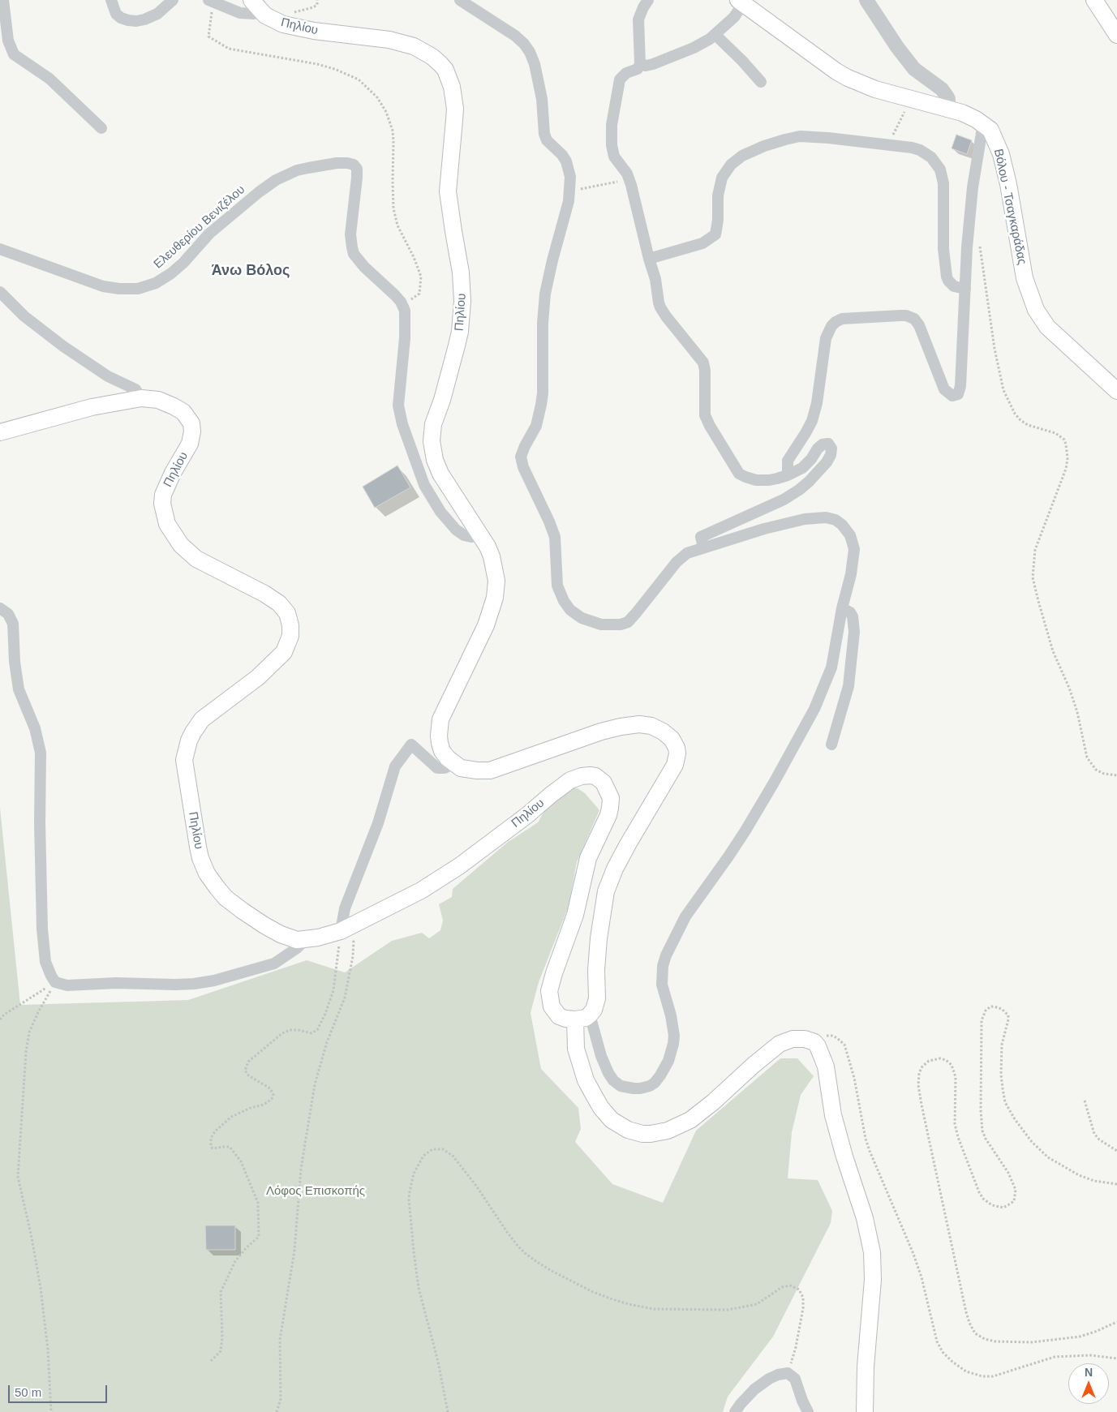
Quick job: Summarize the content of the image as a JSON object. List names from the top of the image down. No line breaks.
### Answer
{"streets":{"main road":["Πηλίου","Βόλου - Τσαγκαράδας"],"street":["Ελευθερίου Βενιζέλου"]},"districts":["Άνω Βόλος"],"parks":["Λόφος Επισκοπής"],"scale_bar":"50 m","north":"top"}
